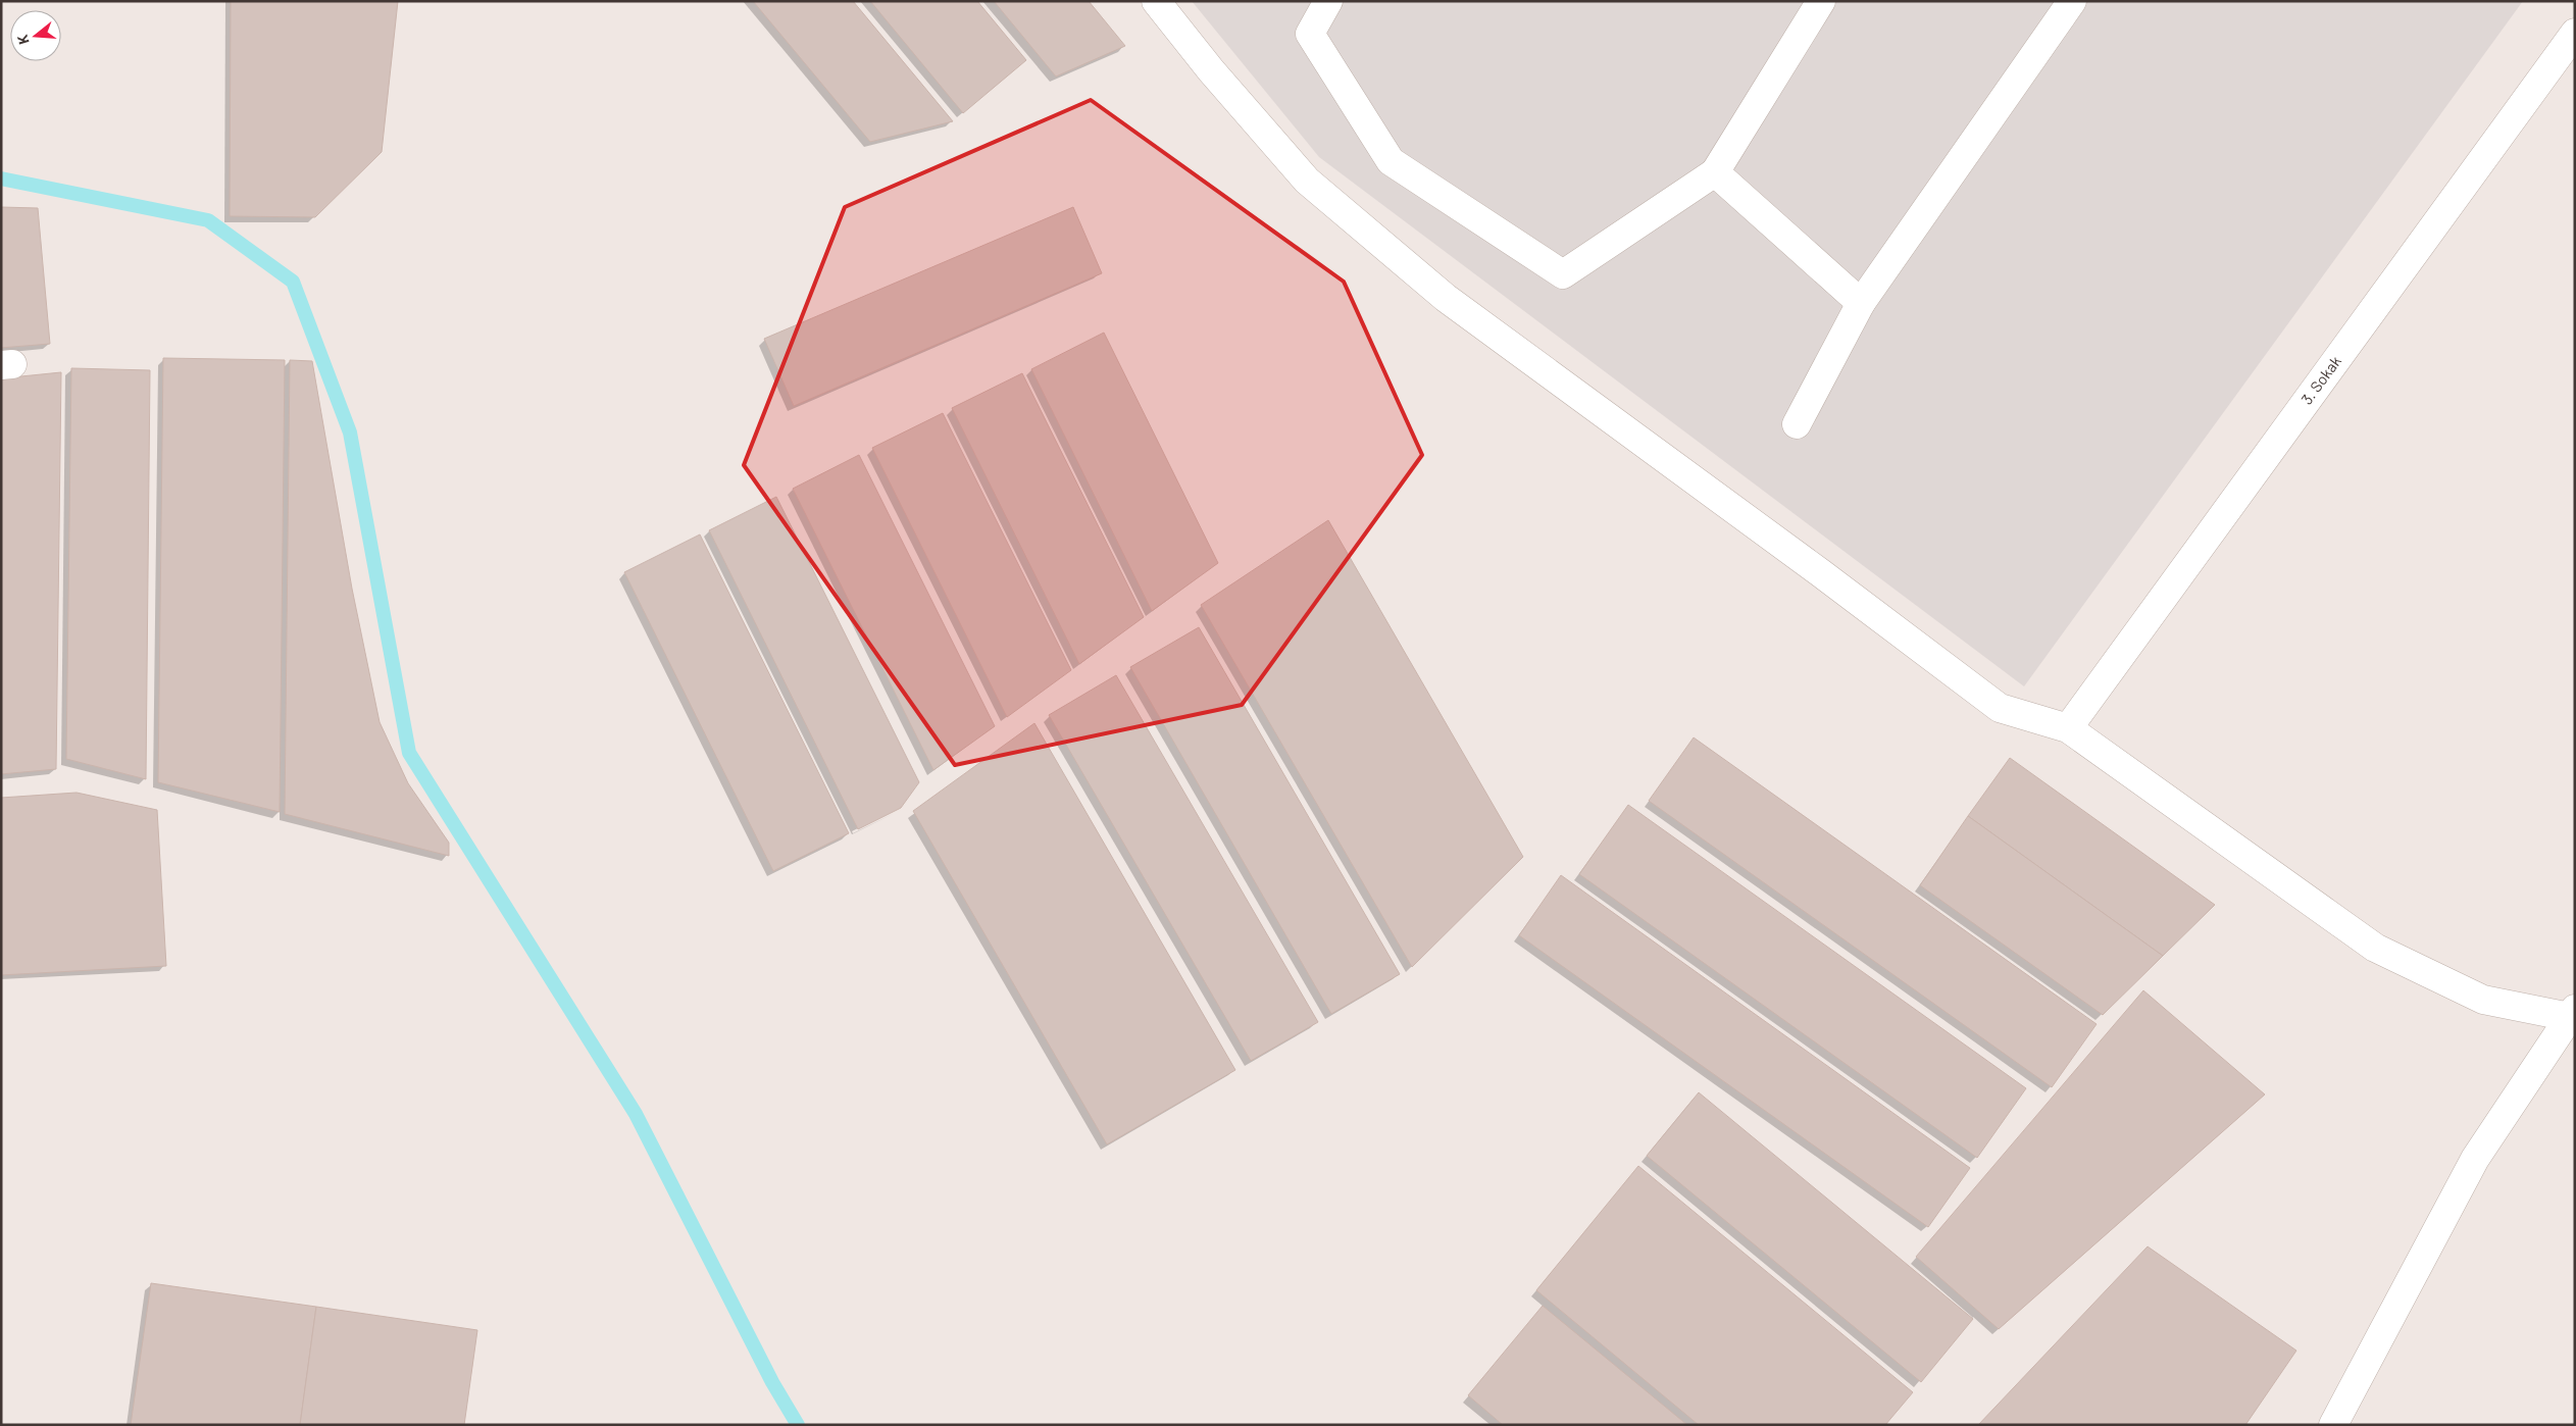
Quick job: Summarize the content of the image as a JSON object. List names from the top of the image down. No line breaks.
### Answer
{"streets":{"street":["3. Sokak"]},"north":"left"}
